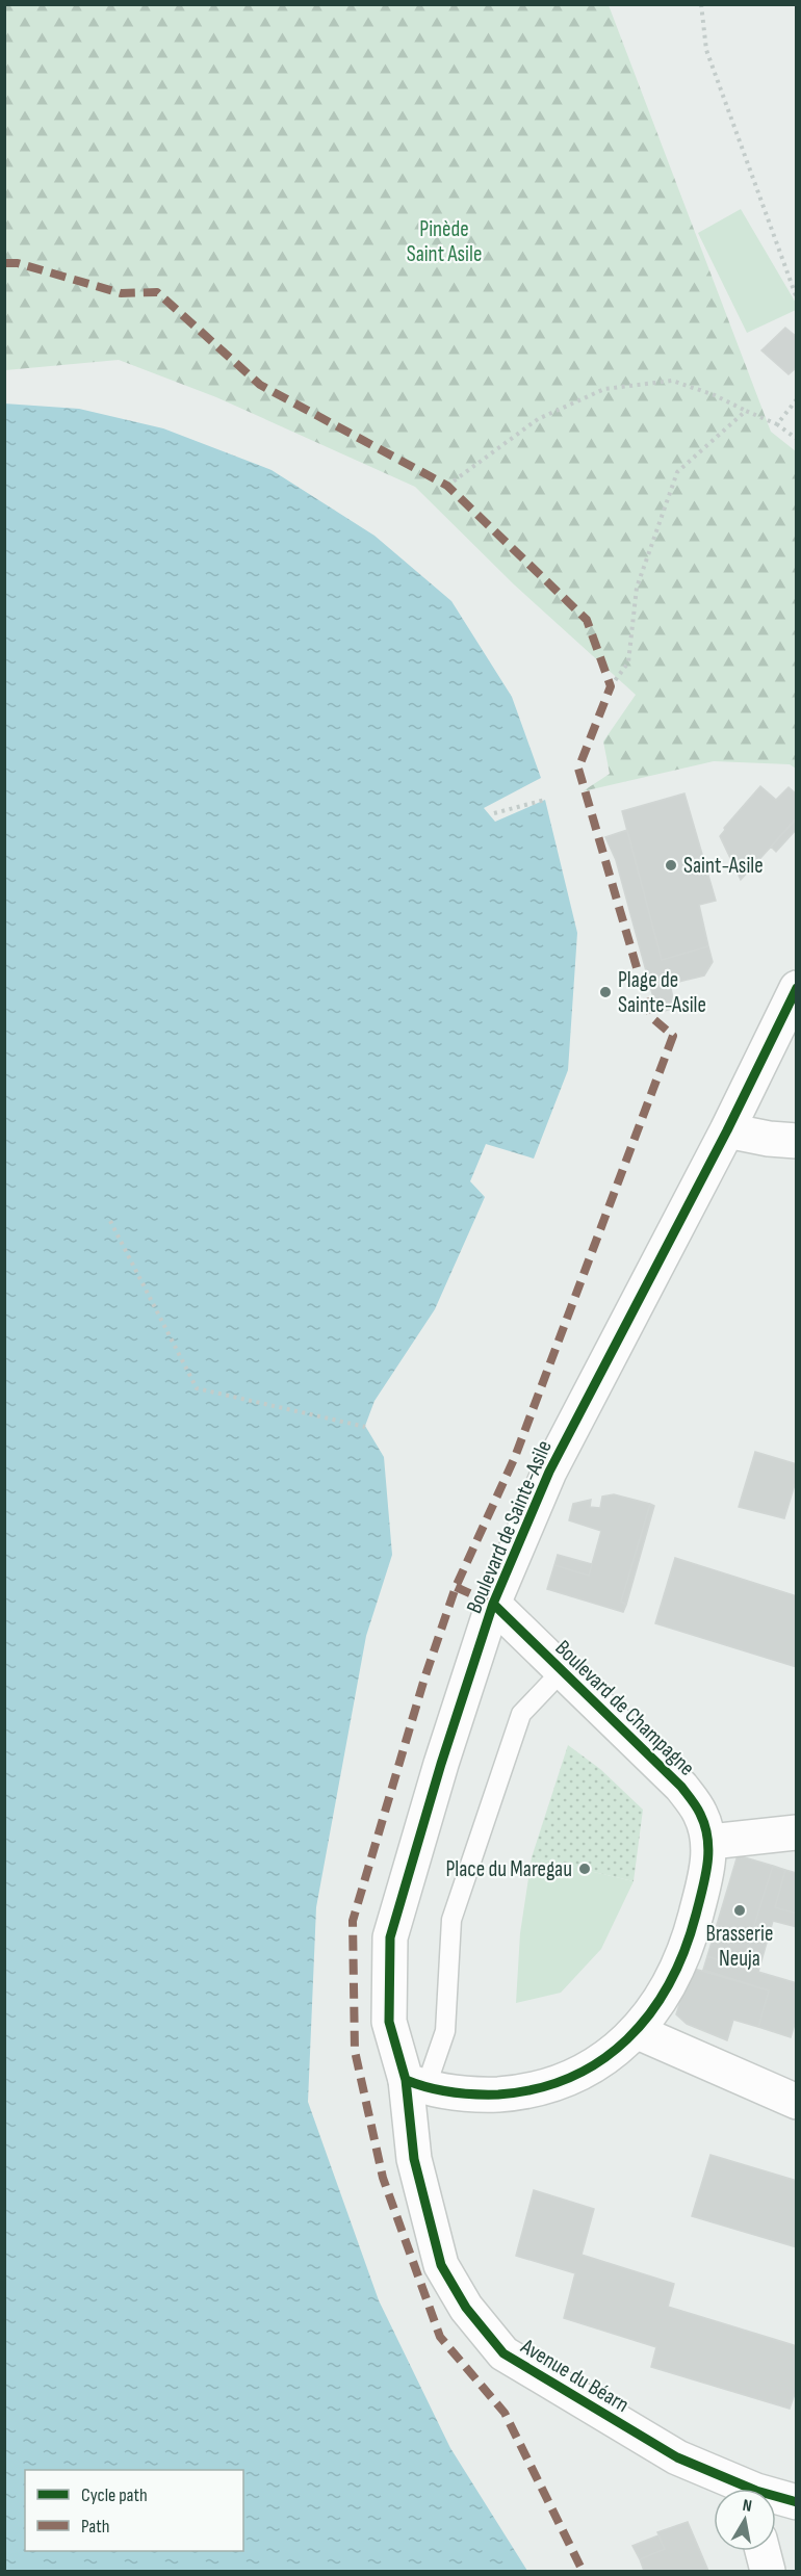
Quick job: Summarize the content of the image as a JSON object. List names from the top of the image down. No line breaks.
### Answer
{"streets":{"street":["Boulevard de Sainte-Asile","Boulevard de Champagne","Avenue du Béarn"]},"crossings":[["Boulevard de Sainte-Asile","Boulevard de Champagne"],["Boulevard de Sainte-Asile","Avenue du Béarn"]],"parks":["Pinède Saint Asile"],"places":["Saint-Asile","Plage de Sainte-Asile","Place du Maregau","Brasserie Neuja"],"legend":["Cycle path","Path"],"north":"top"}
